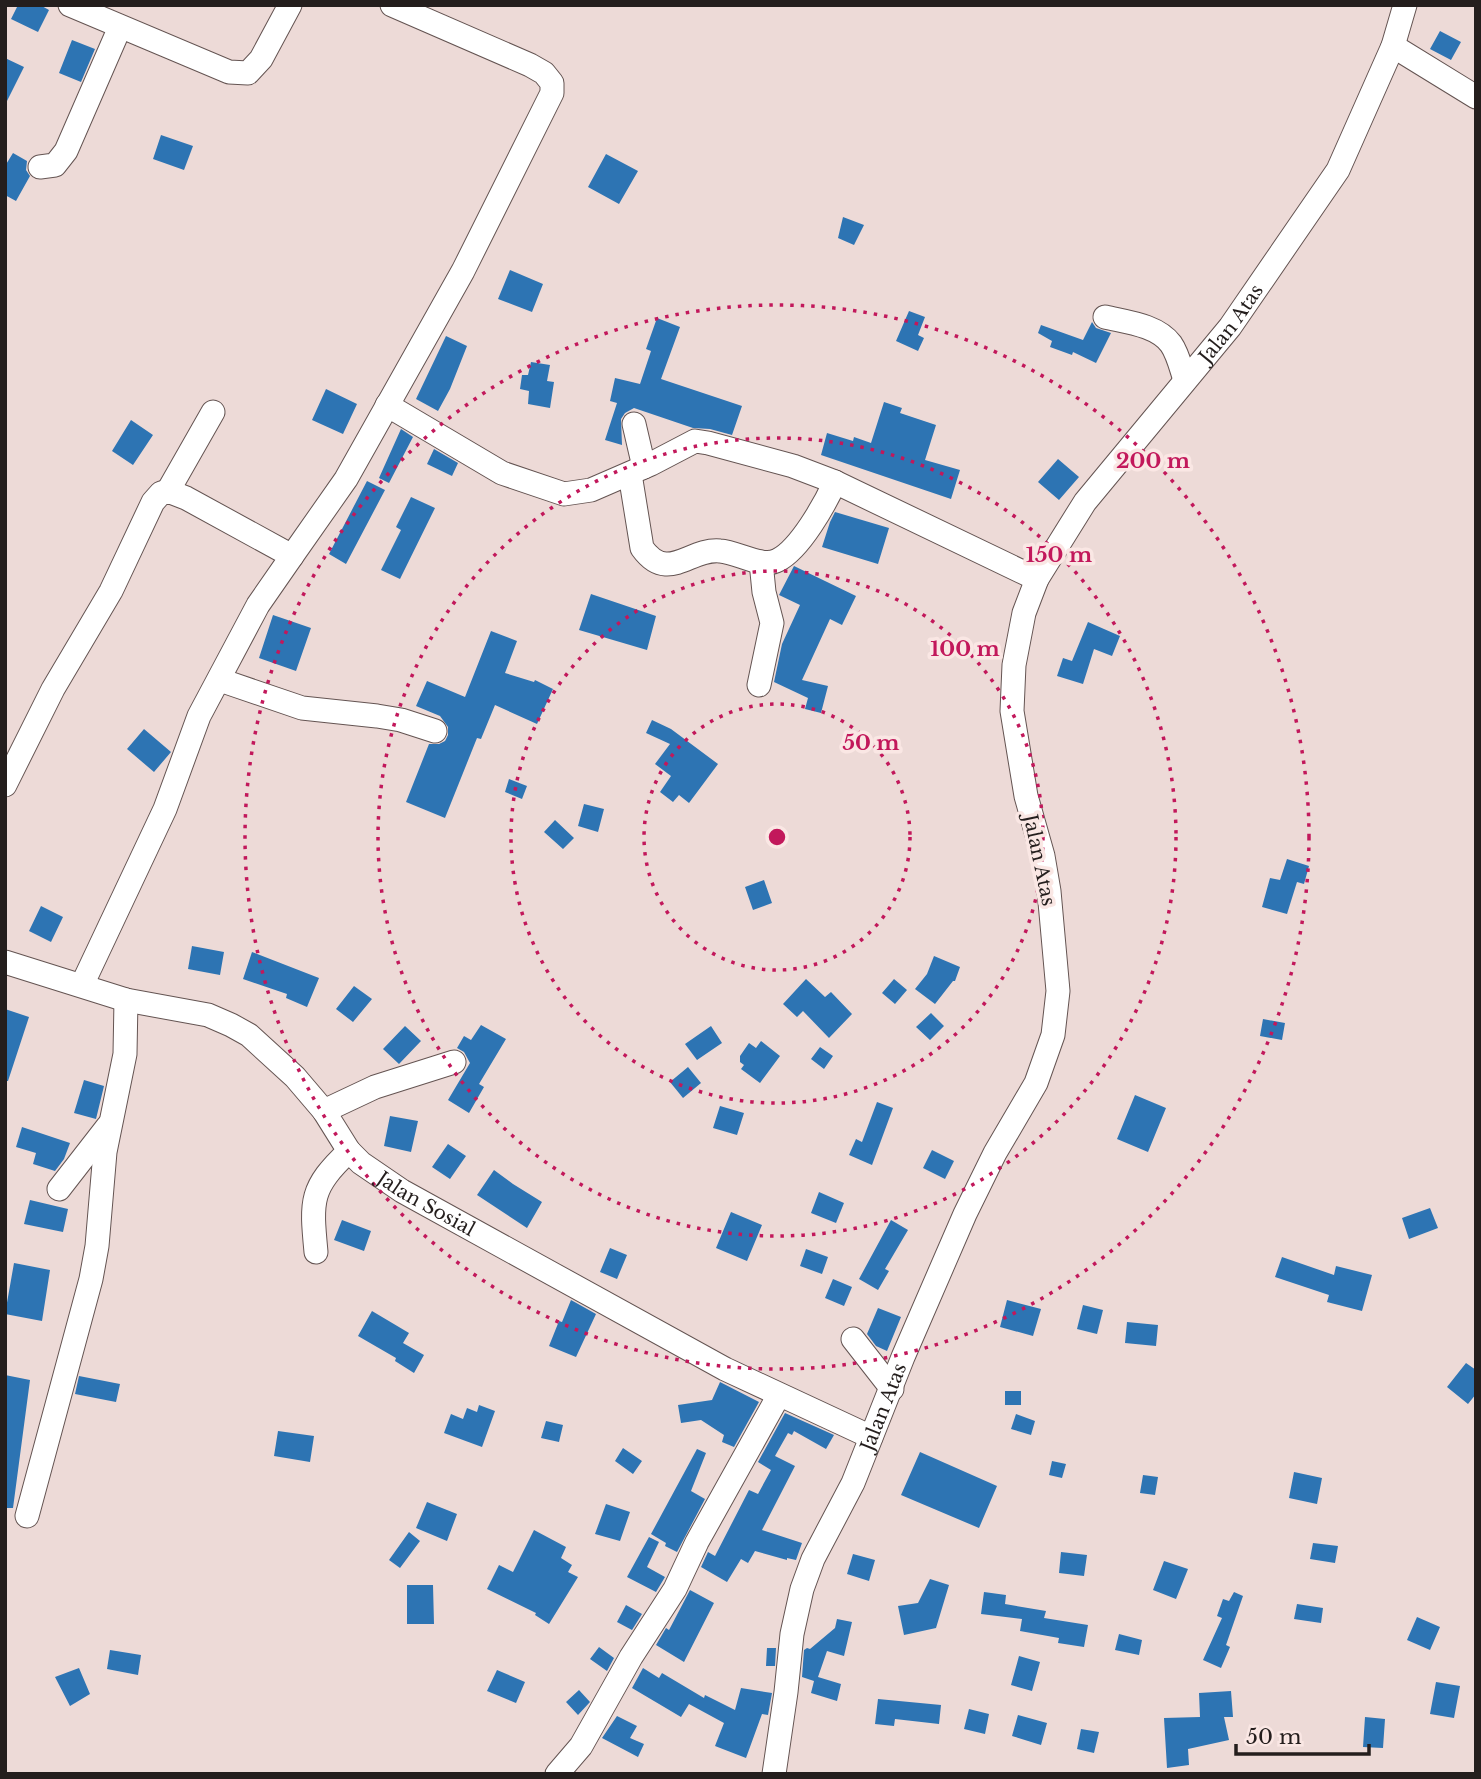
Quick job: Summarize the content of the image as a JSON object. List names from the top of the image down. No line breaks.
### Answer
{"streets":{"street":["Jalan Atas","Jalan Sosial"]},"crossings":[["Jalan Atas","Jalan Sosial"]],"scale_bar":"50 m","rings":["200 m","150 m","100 m","50 m"]}
